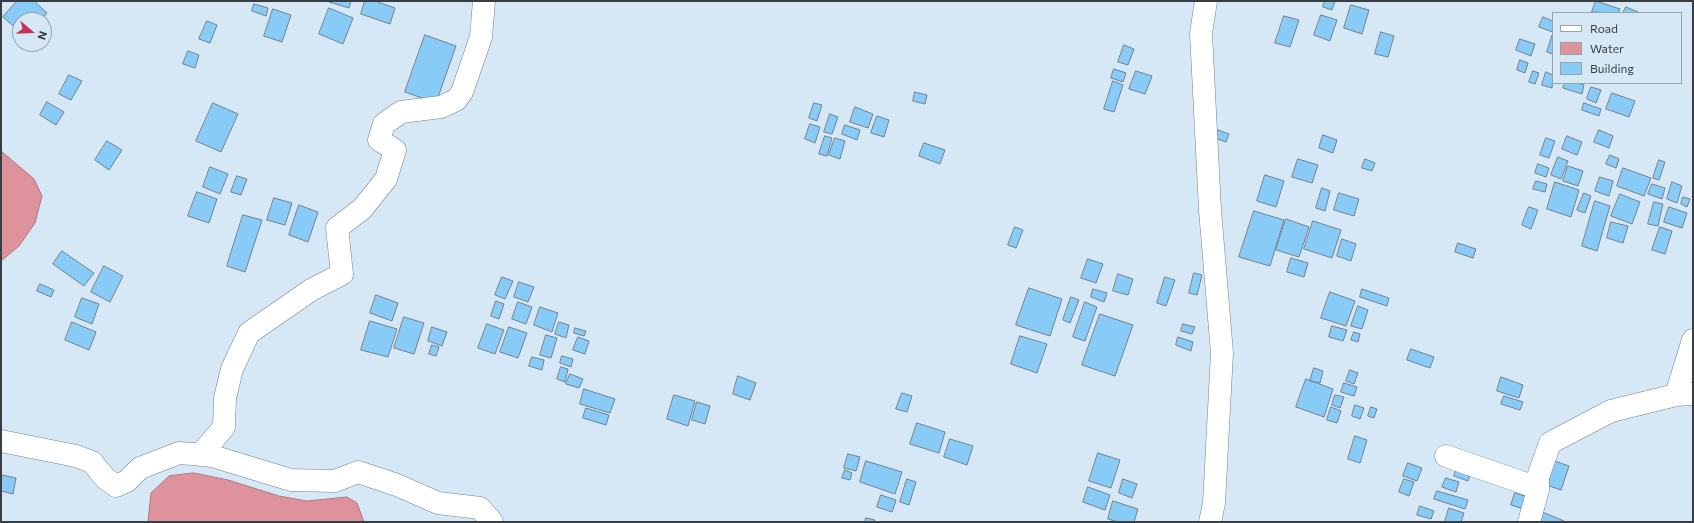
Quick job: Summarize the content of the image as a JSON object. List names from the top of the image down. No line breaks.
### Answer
{"legend":["Road","Water","Building"],"north":"right"}
